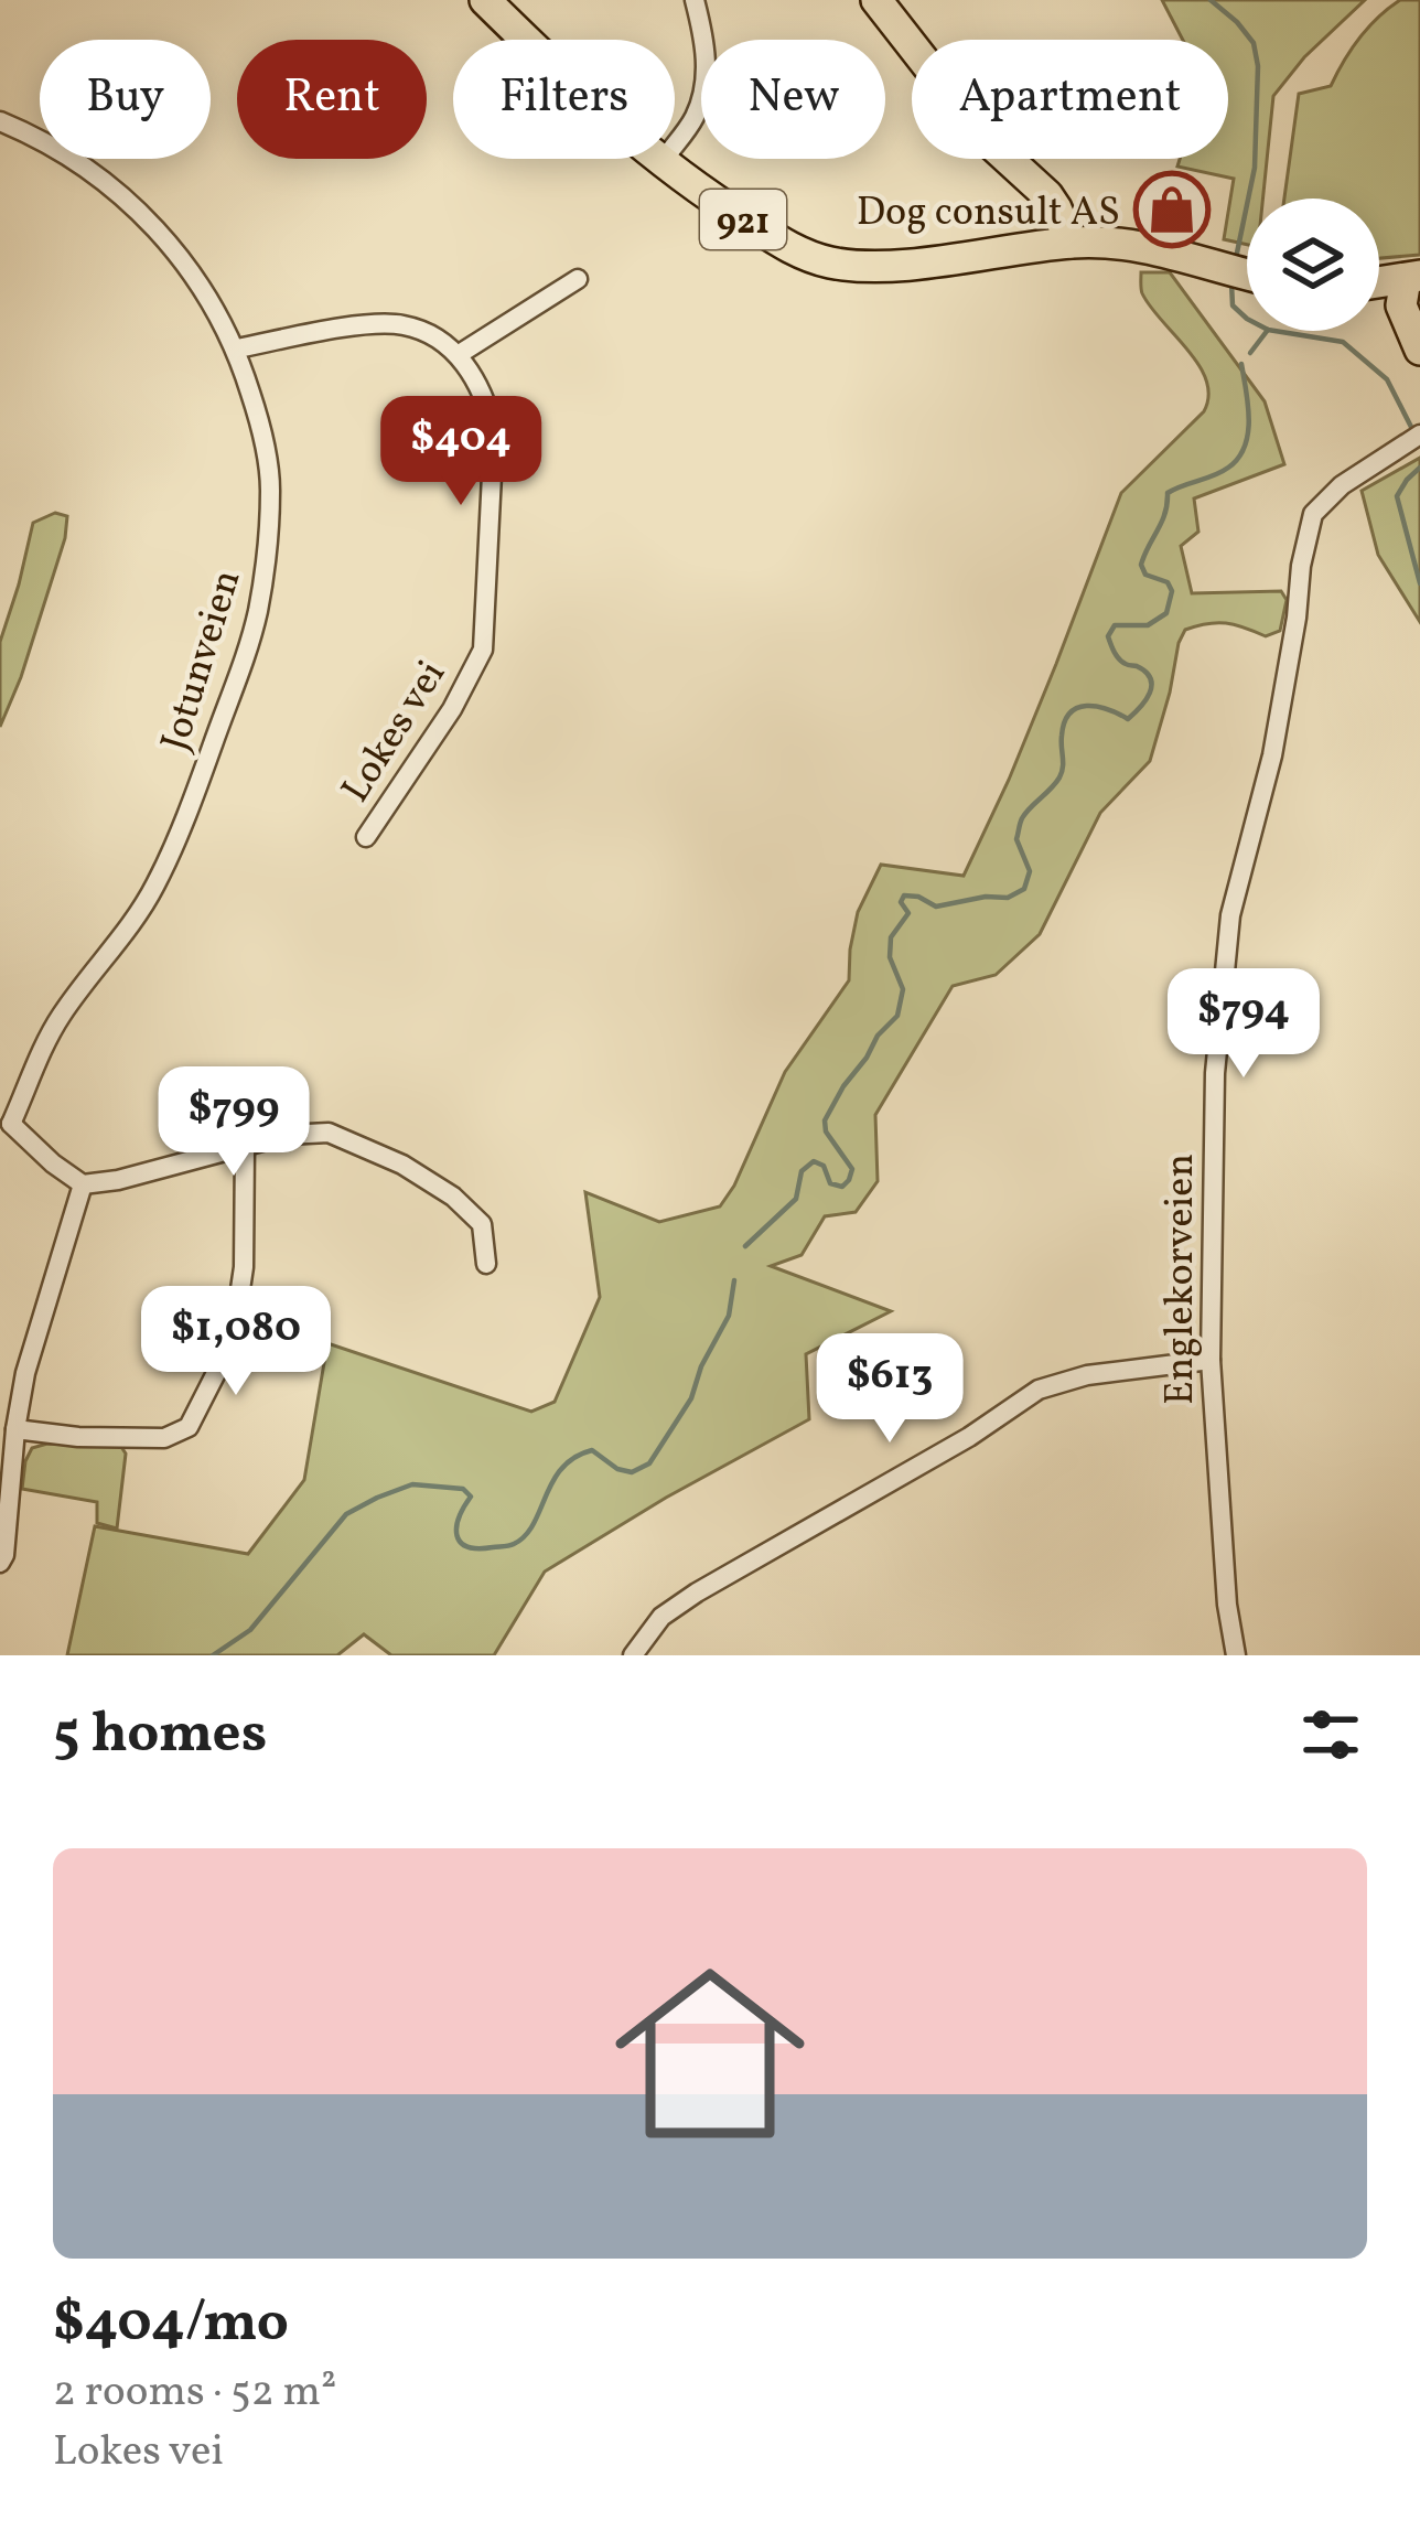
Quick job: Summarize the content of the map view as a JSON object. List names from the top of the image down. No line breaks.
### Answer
{"streets":{"main road":["921"],"street":["Jotunveien","Lokes vei","Englekorveien"]},"places":{"shop":["Dog consult AS"]},"page":{"chip":["Buy","Rent","Filters","New","Apartment"],"price":["$404","$794","$799","$1,080","$613"],"heading":"5 homes","list":[{"name":"$404/mo","note":"2 rooms · 52 m² · Lokes vei"}]}}
